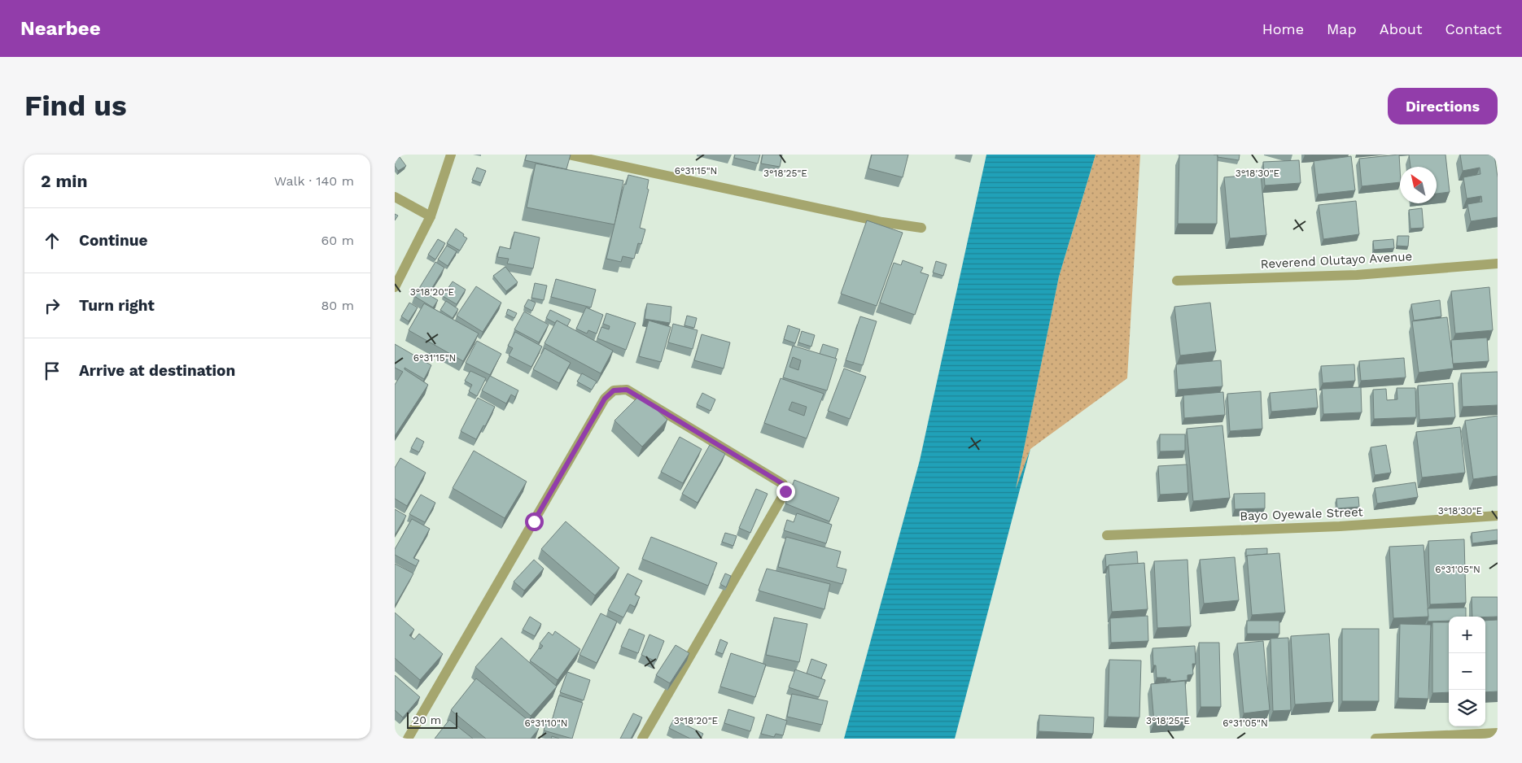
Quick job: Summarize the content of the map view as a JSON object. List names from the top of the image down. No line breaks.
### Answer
{"streets":{"street":["Reverend Olutayo Avenue","Bayo Oyewale Street"]},"scale_bar":"20 m","north":"top left","page":{"header":"Nearbee","nav":["Home","Map","About","Contact"],"buttons":"Directions","title":"Find us","heading":["2 min","Walk · 140 m"],"list":[["Continue","60 m"],["Turn right","80 m"],"Arrive at destination"],"map_buttons":["+","−"],"scale":"20 m"},"coordinates":["6°31'15\"N","3°18'25\"E","3°18'30\"E","3°18'20\"E","6°31'05\"N","6°31'10\"N"]}
